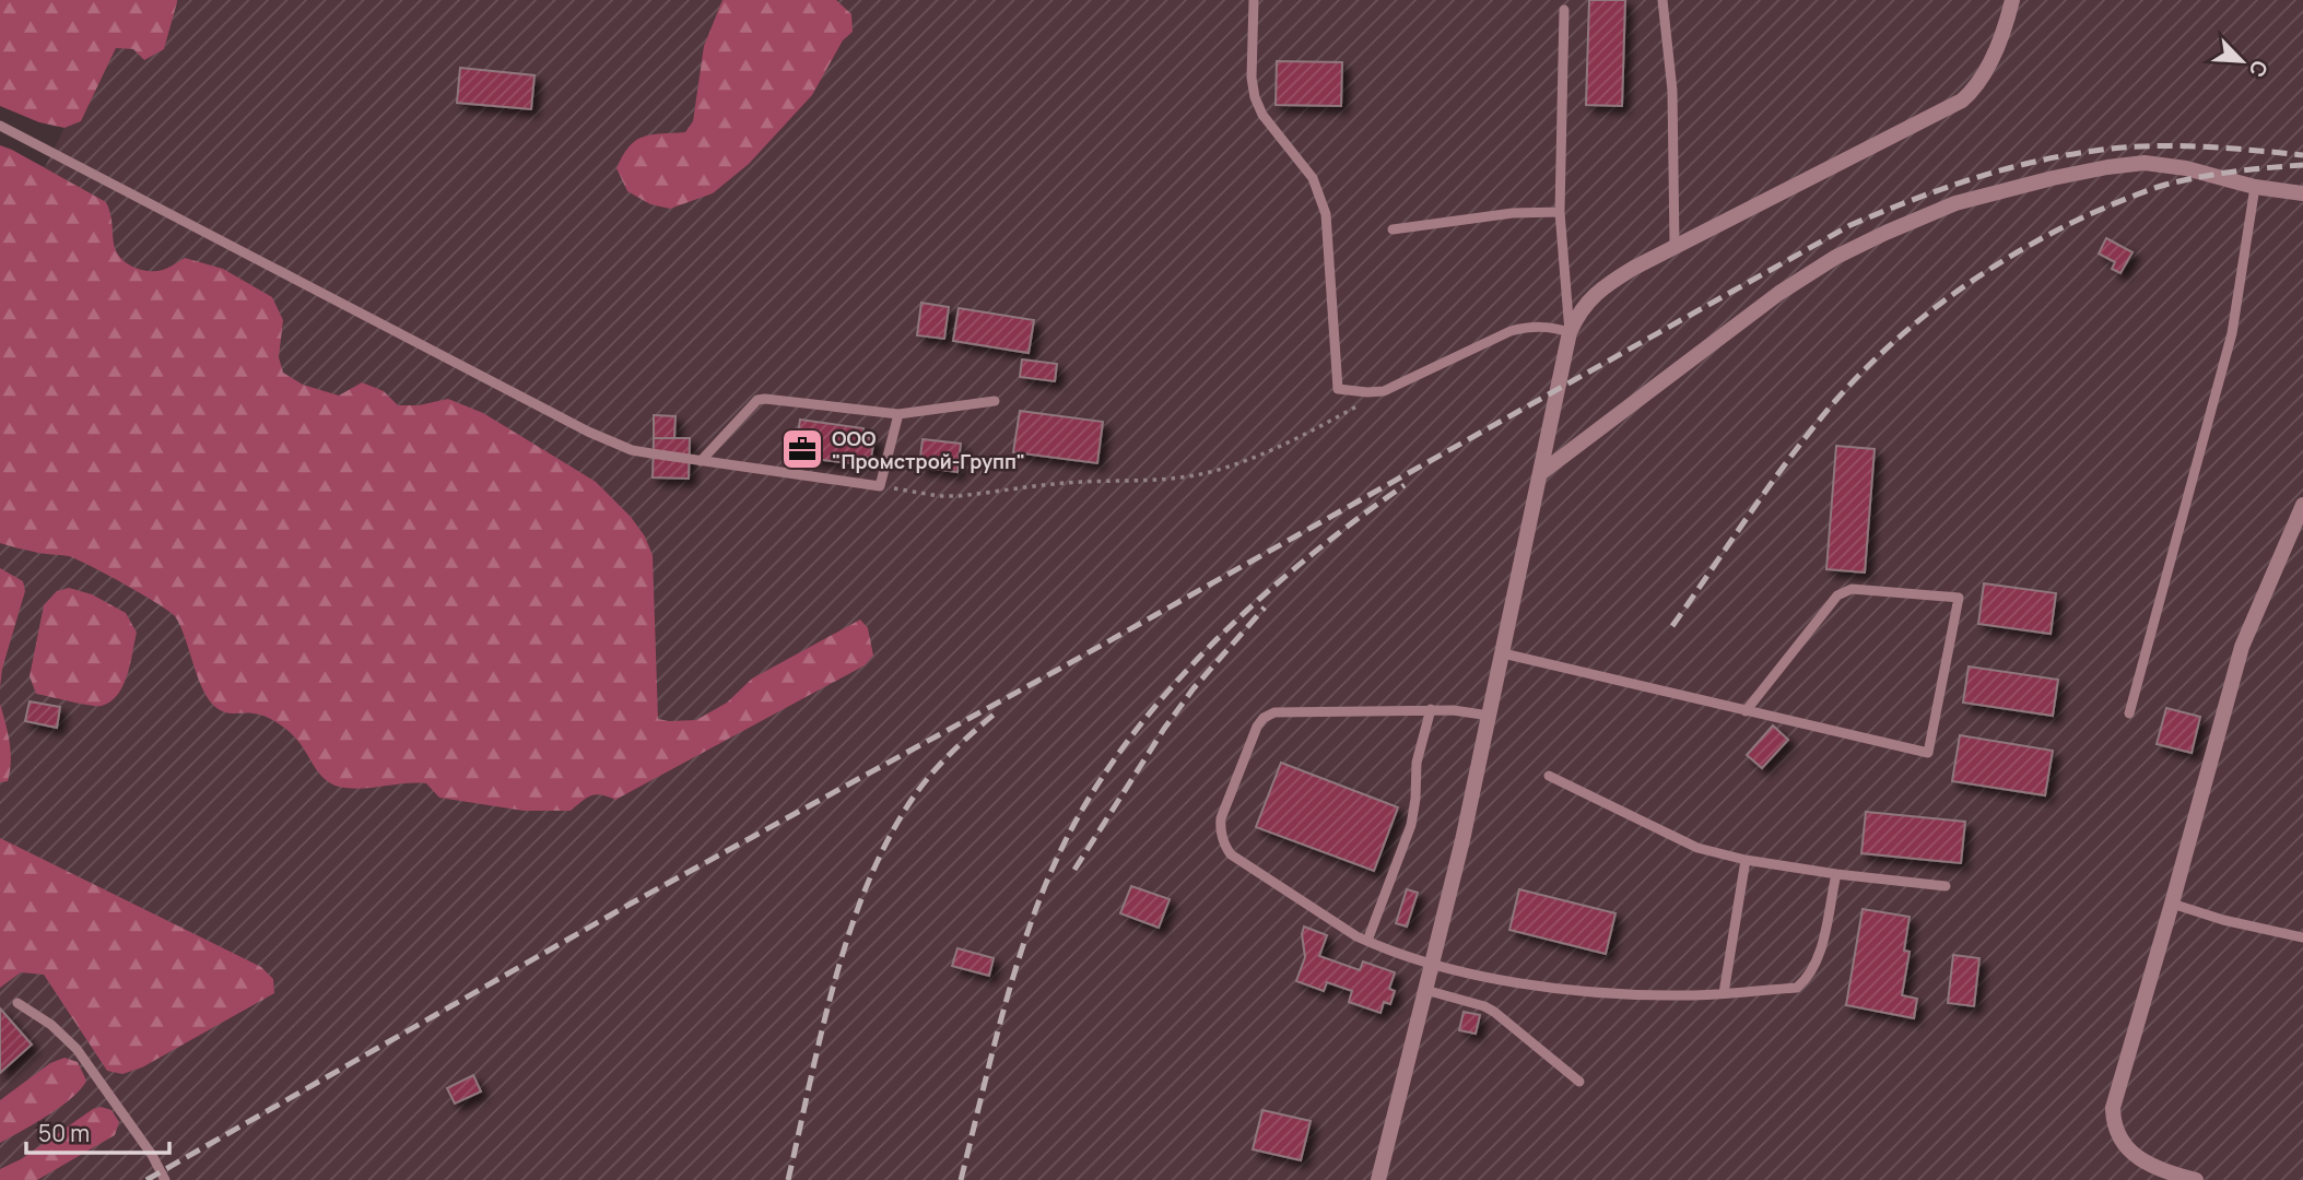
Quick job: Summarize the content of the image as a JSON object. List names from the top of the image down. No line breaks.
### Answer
{"places":{"office":["ООО \"Промстрой-Групп\""]},"scale_bar":"50 m","north":"bottom right"}
